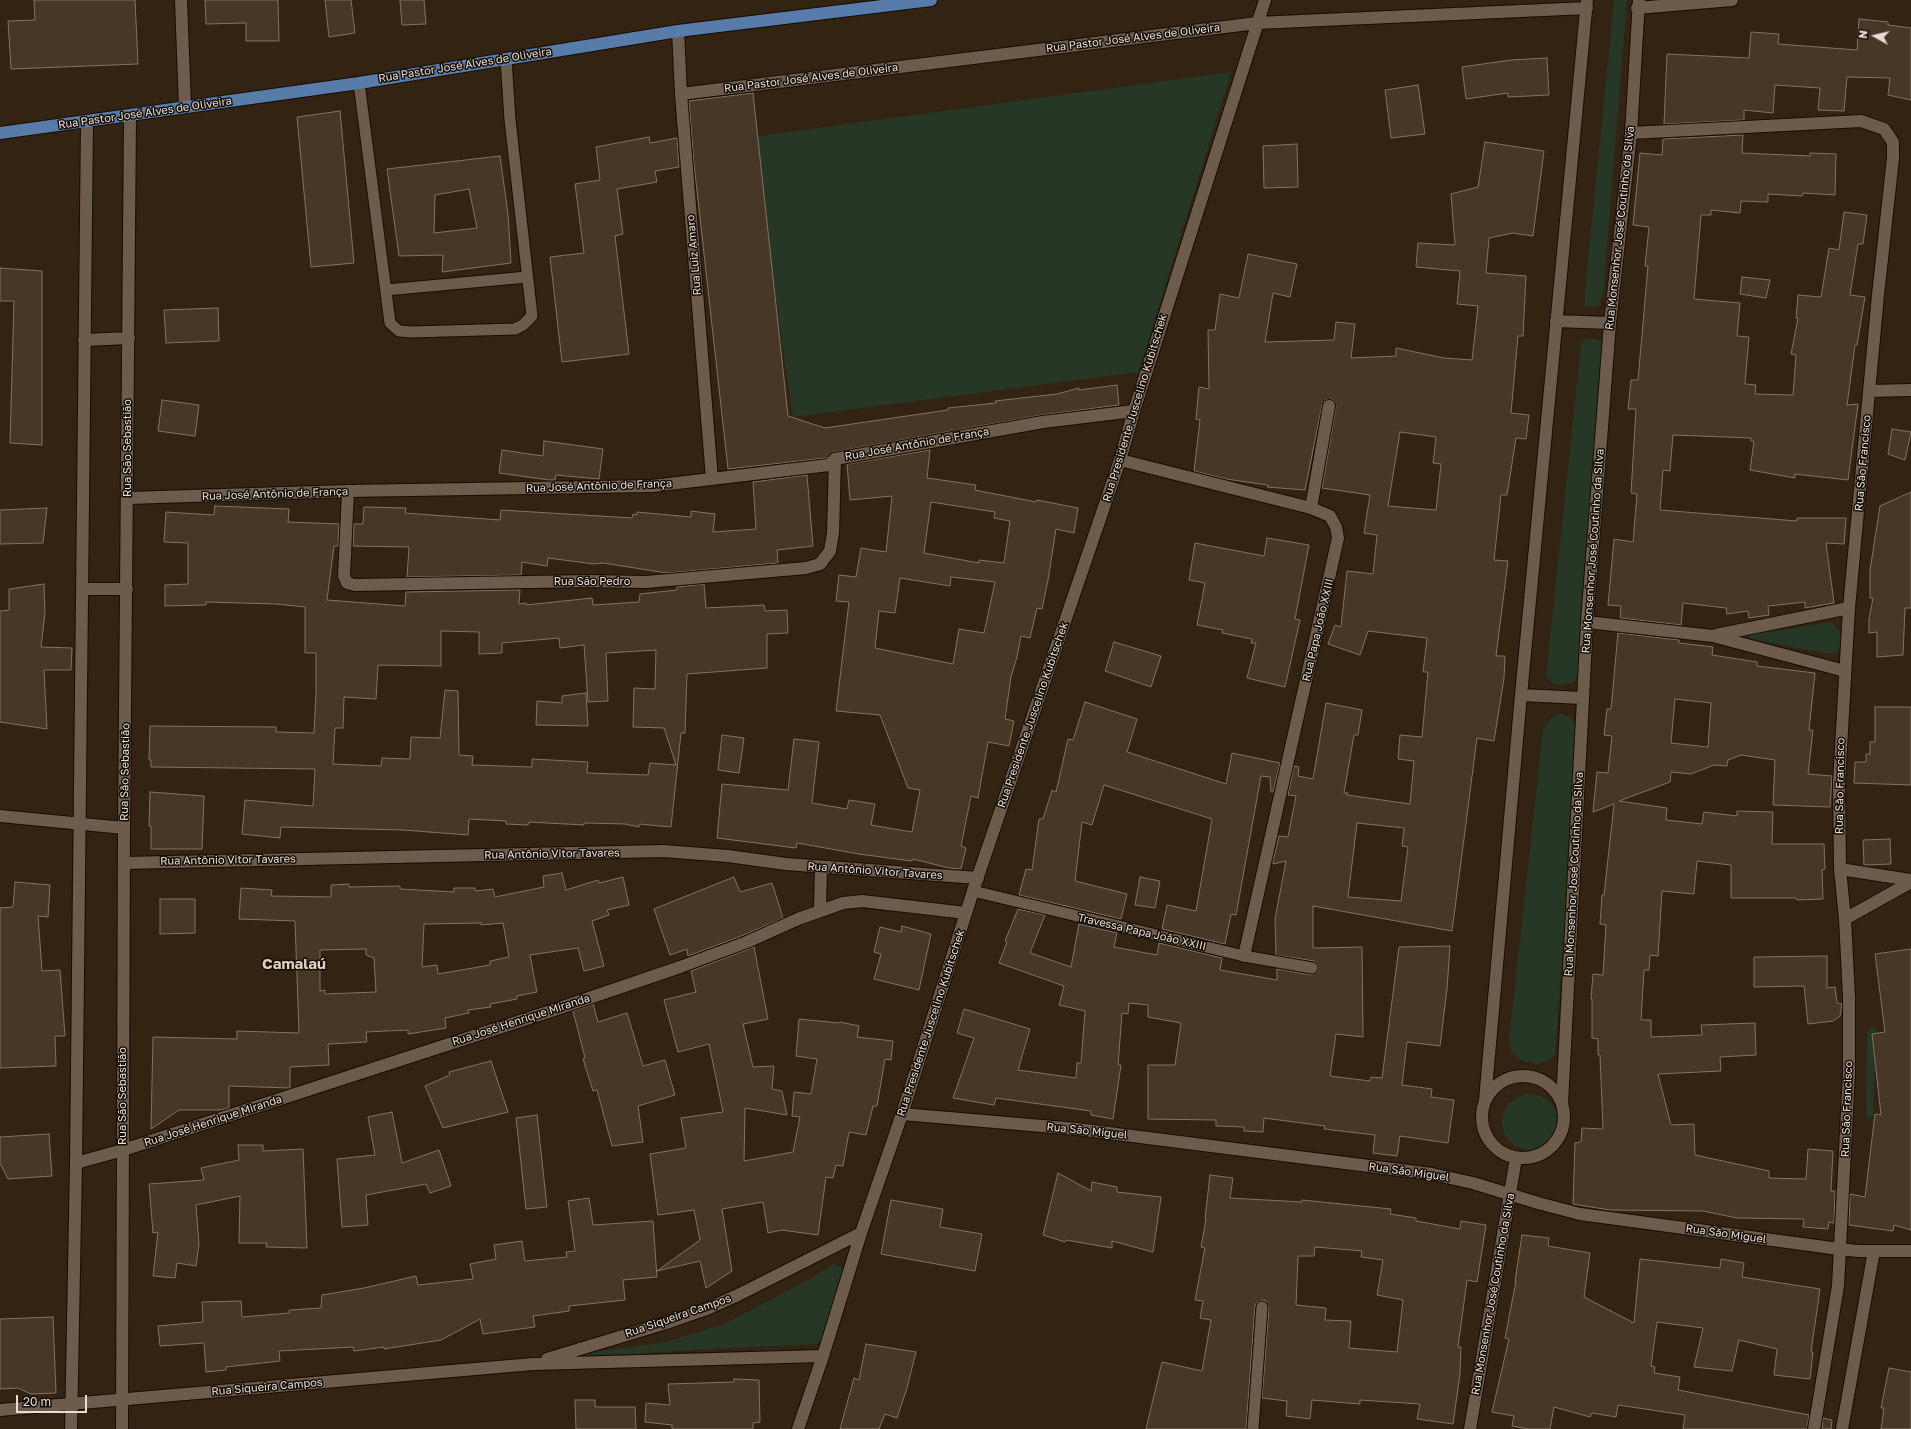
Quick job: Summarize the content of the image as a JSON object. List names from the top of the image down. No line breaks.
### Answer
{"streets":{"main road":["Rua Pastor José Alves de Oliveira"],"street":["Rua Monsenhor José Coutinho da Silva","Rua Luiz Amaro","Rua Presidente Juscelino Kubitschek","Rua José Antônio de França","Rua São Sebastião","Rua São Francisco","Rua São Pedro","Rua Papa João XXIII","Rua Antônio Vitor Tavares","Rua José Henrique Miranda","Rua São Miguel","Rua Siqueira Campos"],"lane":["Travessa Papa João XXIII"]},"crossings":[["Rua Pastor José Alves de Oliveira","Rua Luiz Amaro"],["Rua Pastor José Alves de Oliveira","Rua Presidente Juscelino Kubitschek"],["Rua Pastor José Alves de Oliveira","Rua São Sebastião"],["Rua Monsenhor José Coutinho da Silva","Rua São Francisco"],["Rua Monsenhor José Coutinho da Silva","Rua São Miguel"],["Rua Luiz Amaro","Rua José Antônio de França"],["Rua Presidente Juscelino Kubitschek","Rua José Antônio de França"],["Rua Presidente Juscelino Kubitschek","Rua Papa João XXIII"],["Rua Presidente Juscelino Kubitschek","Rua Antônio Vitor Tavares"],["Rua Presidente Juscelino Kubitschek","Travessa Papa João XXIII"],["Rua Presidente Juscelino Kubitschek","Rua José Henrique Miranda"],["Rua Presidente Juscelino Kubitschek","Rua São Miguel"],["Rua Presidente Juscelino Kubitschek","Rua Siqueira Campos"],["Rua José Antônio de França","Rua São Sebastião"],["Rua José Antônio de França","Rua São Pedro"],["Rua São Sebastião","Rua Antônio Vitor Tavares"],["Rua São Sebastião","Rua José Henrique Miranda"],["Rua São Sebastião","Rua Siqueira Campos"],["Rua São Francisco","Rua São Miguel"],["Rua Papa João XXIII","Travessa Papa João XXIII"]],"districts":["Camalaú"],"scale_bar":"20 m","north":"left"}
